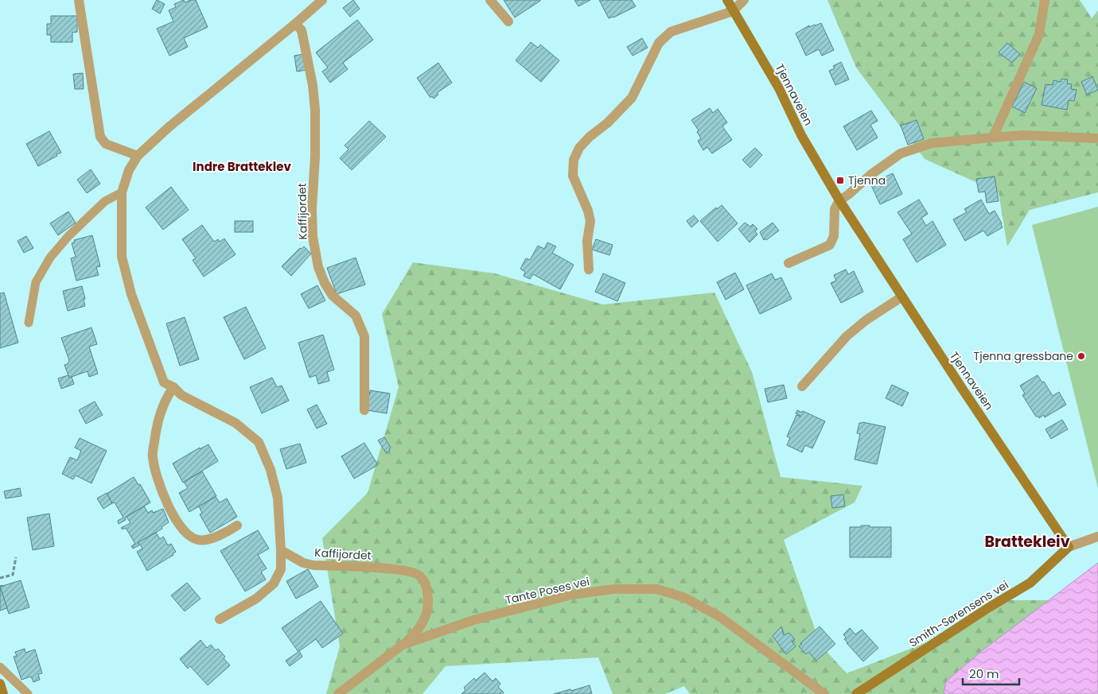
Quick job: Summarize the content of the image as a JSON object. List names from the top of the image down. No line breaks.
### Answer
{"streets":{"main road":["Tjennaveien","Smith-Sørensens vei"],"street":["Kaffijordet","Tante Poses vei"]},"crossings":[["Tjennaveien","Smith-Sørensens vei"],["Kaffijordet","Tante Poses vei"]],"districts":["Indre Bratteklev","Brattekleiv"],"places":{"transit":["Tjenna"],"other":["Tjenna gressbane"]},"scale_bar":"20 m"}
